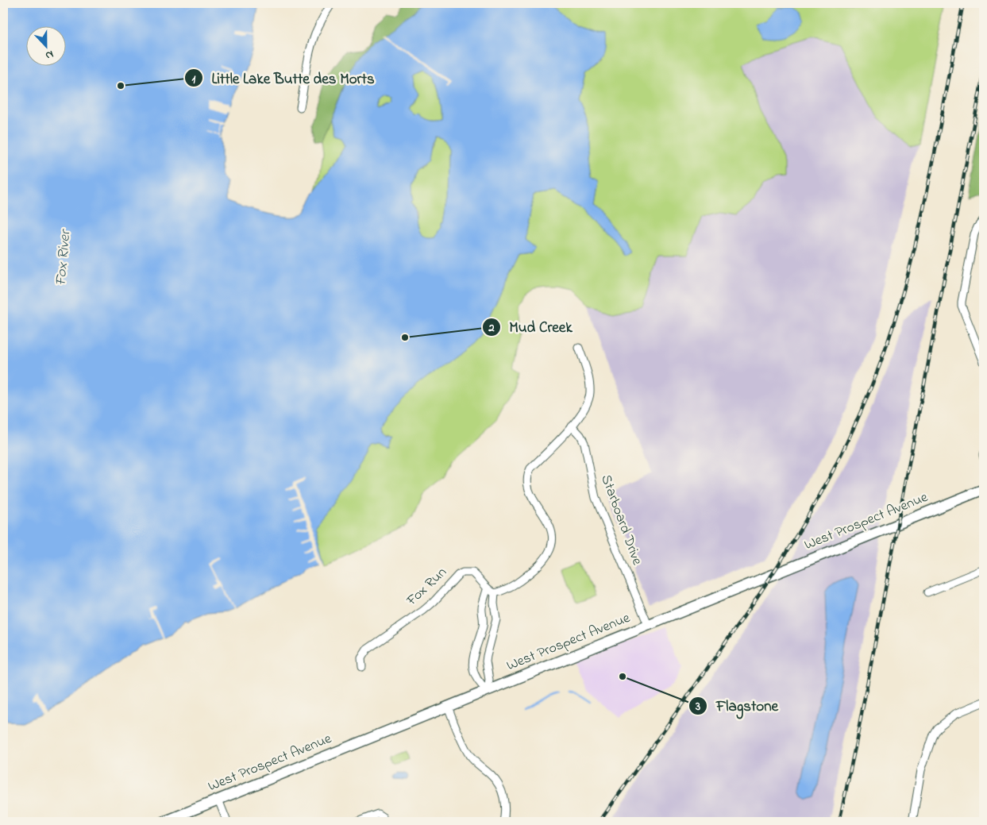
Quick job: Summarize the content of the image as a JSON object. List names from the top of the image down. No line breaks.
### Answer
{"streets":{"main road":["West Prospect Avenue"],"street":["Starboard Drive","Fox Run"]},"crossings":[["Starboard Drive","West Prospect Avenue"]],"water":["Fox River"],"places":["Little Lake Butte des Morts","Mud Creek","Flagstone"],"north":"bottom"}
